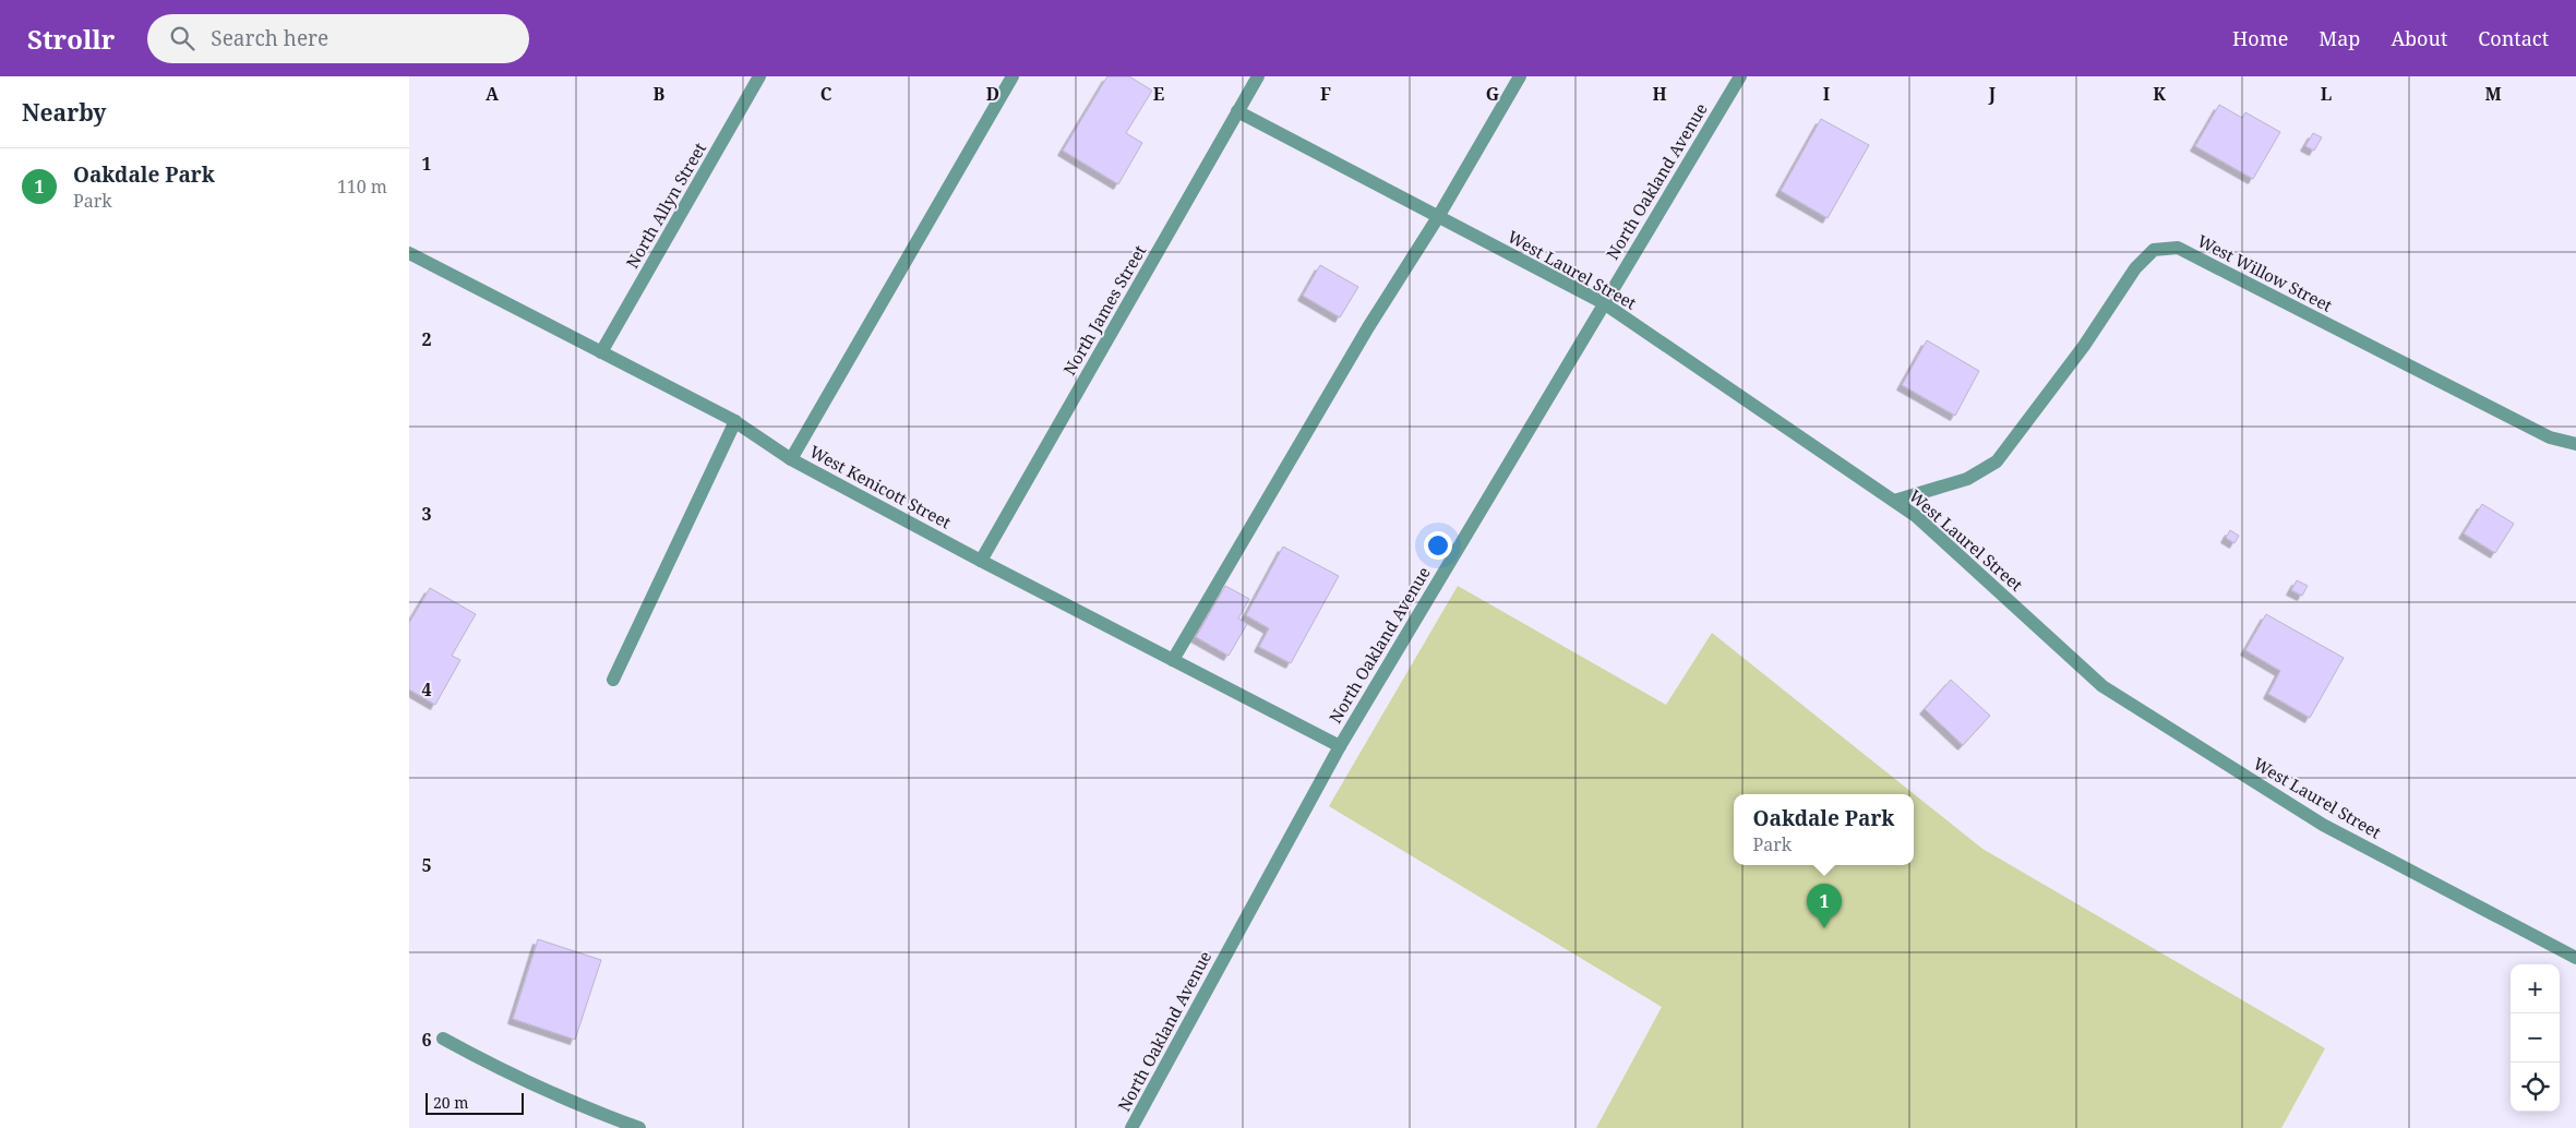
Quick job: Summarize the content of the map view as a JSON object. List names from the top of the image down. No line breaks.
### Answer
{"streets":{"street":["North Oakland Avenue","North Allyn Street","West Laurel Street","West Willow Street","North James Street","West Kenicott Street"]},"crossings":[["North Oakland Avenue","West Laurel Street"],["North Oakland Avenue","West Kenicott Street"],["North Allyn Street","West Kenicott Street"],["West Laurel Street","West Willow Street"],["West Laurel Street","North James Street"],["North James Street","West Kenicott Street"]],"scale_bar":"20 m","page":{"header":"Strollr","search":"Search here","nav":["Home","Map","About","Contact"],"heading":"Nearby","list":[{"mark":"1","name":"Oakdale Park","note":"Park","value":"110 m"}],"popup":["Oakdale Park","Park"],"pins":"1","map_buttons":["+","−"],"scale":"20 m"},"grid":{"columns":["A","B","C","D","E","F","G","H","I","J","K","L","M"],"rows":["1","2","3","4","5","6"]}}
